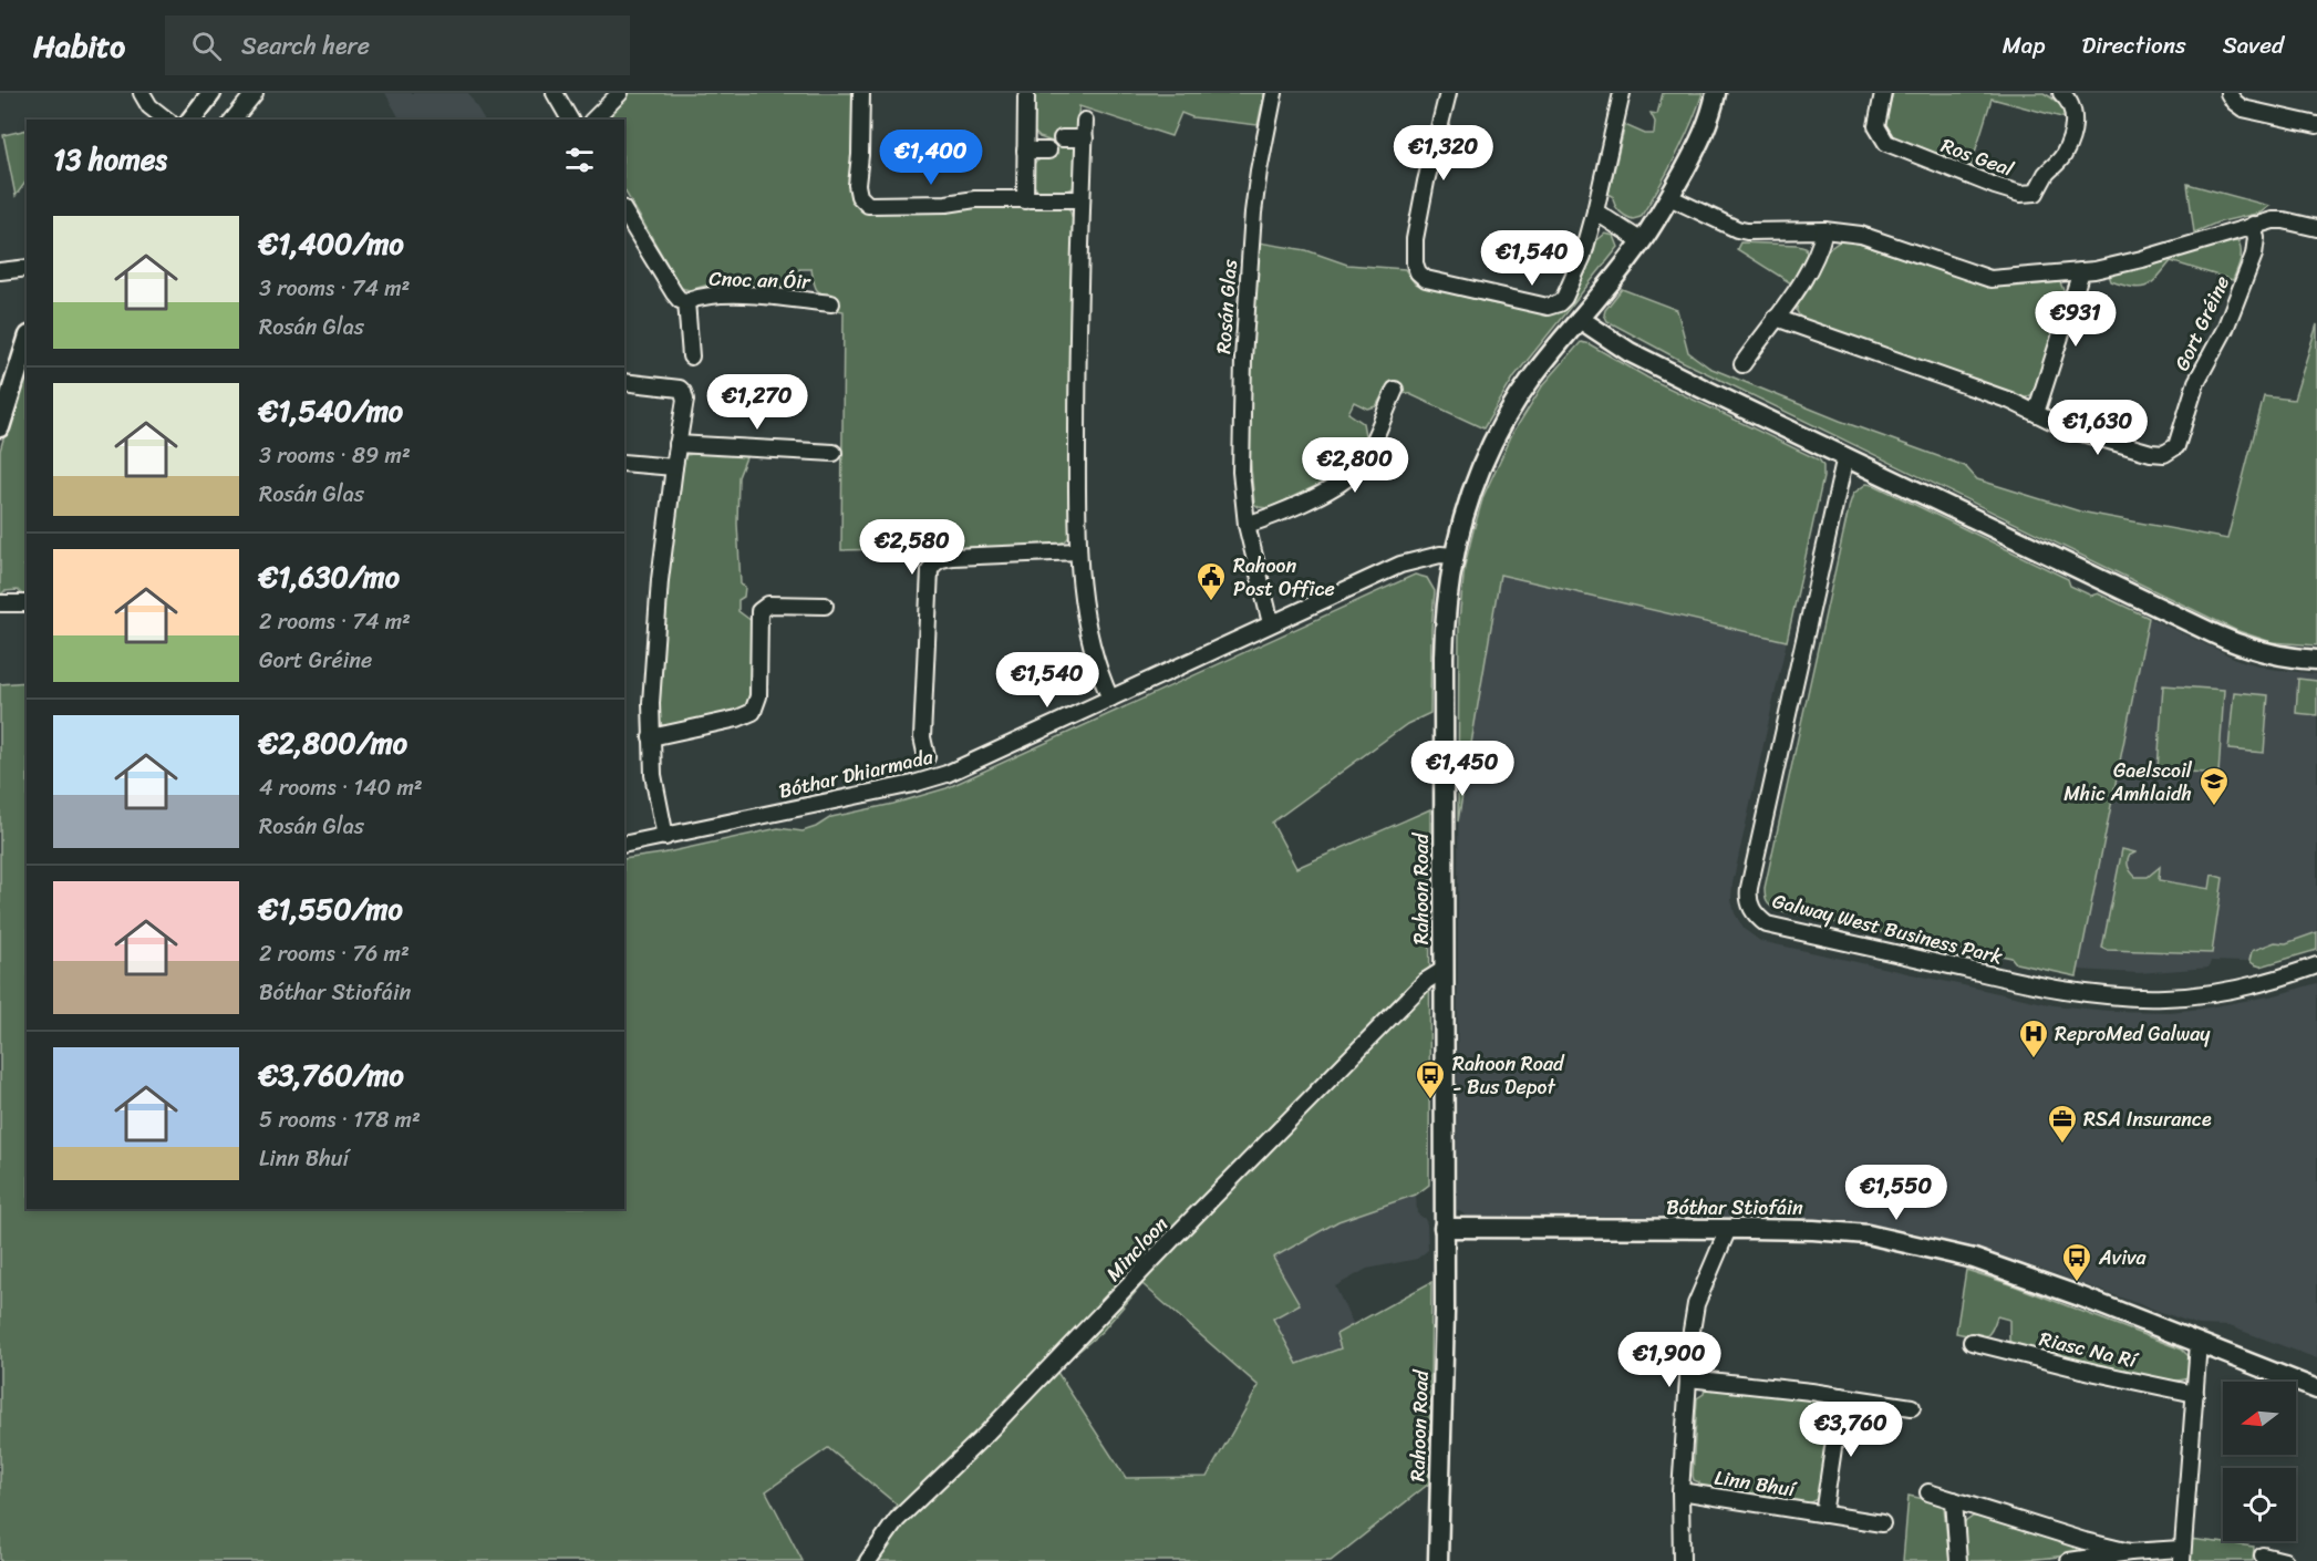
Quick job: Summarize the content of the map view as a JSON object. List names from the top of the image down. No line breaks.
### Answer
{"streets":{"street":["Ros Geal","Cnoc an Óir","Rosán Glas","Gort Gréine","Bóthar Dhiarmada","Rahoon Road","Galway West Business Park","Bóthar Stiofáin","Mincloon","Riasc Na Rí","Linn Bhuí"]},"crossings":[["Rosán Glas","Bóthar Dhiarmada"],["Bóthar Dhiarmada","Rahoon Road"],["Rahoon Road","Bóthar Stiofáin"],["Rahoon Road","Mincloon"]],"places":{"public building":["Rahoon Post Office"],"school or university":["Gaelscoil Mhic Amhlaidh"],"hospital":["ReproMed Galway"],"bus stop":["Rahoon Road - Bus Depot","Aviva"],"office":["RSA Insurance"]},"north":"left","page":{"header":"Habito","search":"Search here","nav":["Map","Directions","Saved"],"heading":"13 homes","price":["€1,320","€1,400","€1,540","€931","€1,270","€1,630","€2,800","€2,580","€1,540","€1,450","€1,550","€1,900","€3,760"],"list":[{"name":"€1,400/mo","note":"3 rooms · 74 m² · Rosán Glas"},{"name":"€1,540/mo","note":"3 rooms · 89 m² · Rosán Glas"},{"name":"€1,630/mo","note":"2 rooms · 74 m² · Gort Gréine"},{"name":"€2,800/mo","note":"4 rooms · 140 m² · Rosán Glas"},{"name":"€1,550/mo","note":"2 rooms · 76 m² · Bóthar Stiofáin"},{"name":"€3,760/mo","note":"5 rooms · 178 m² · Linn Bhuí"}]}}
